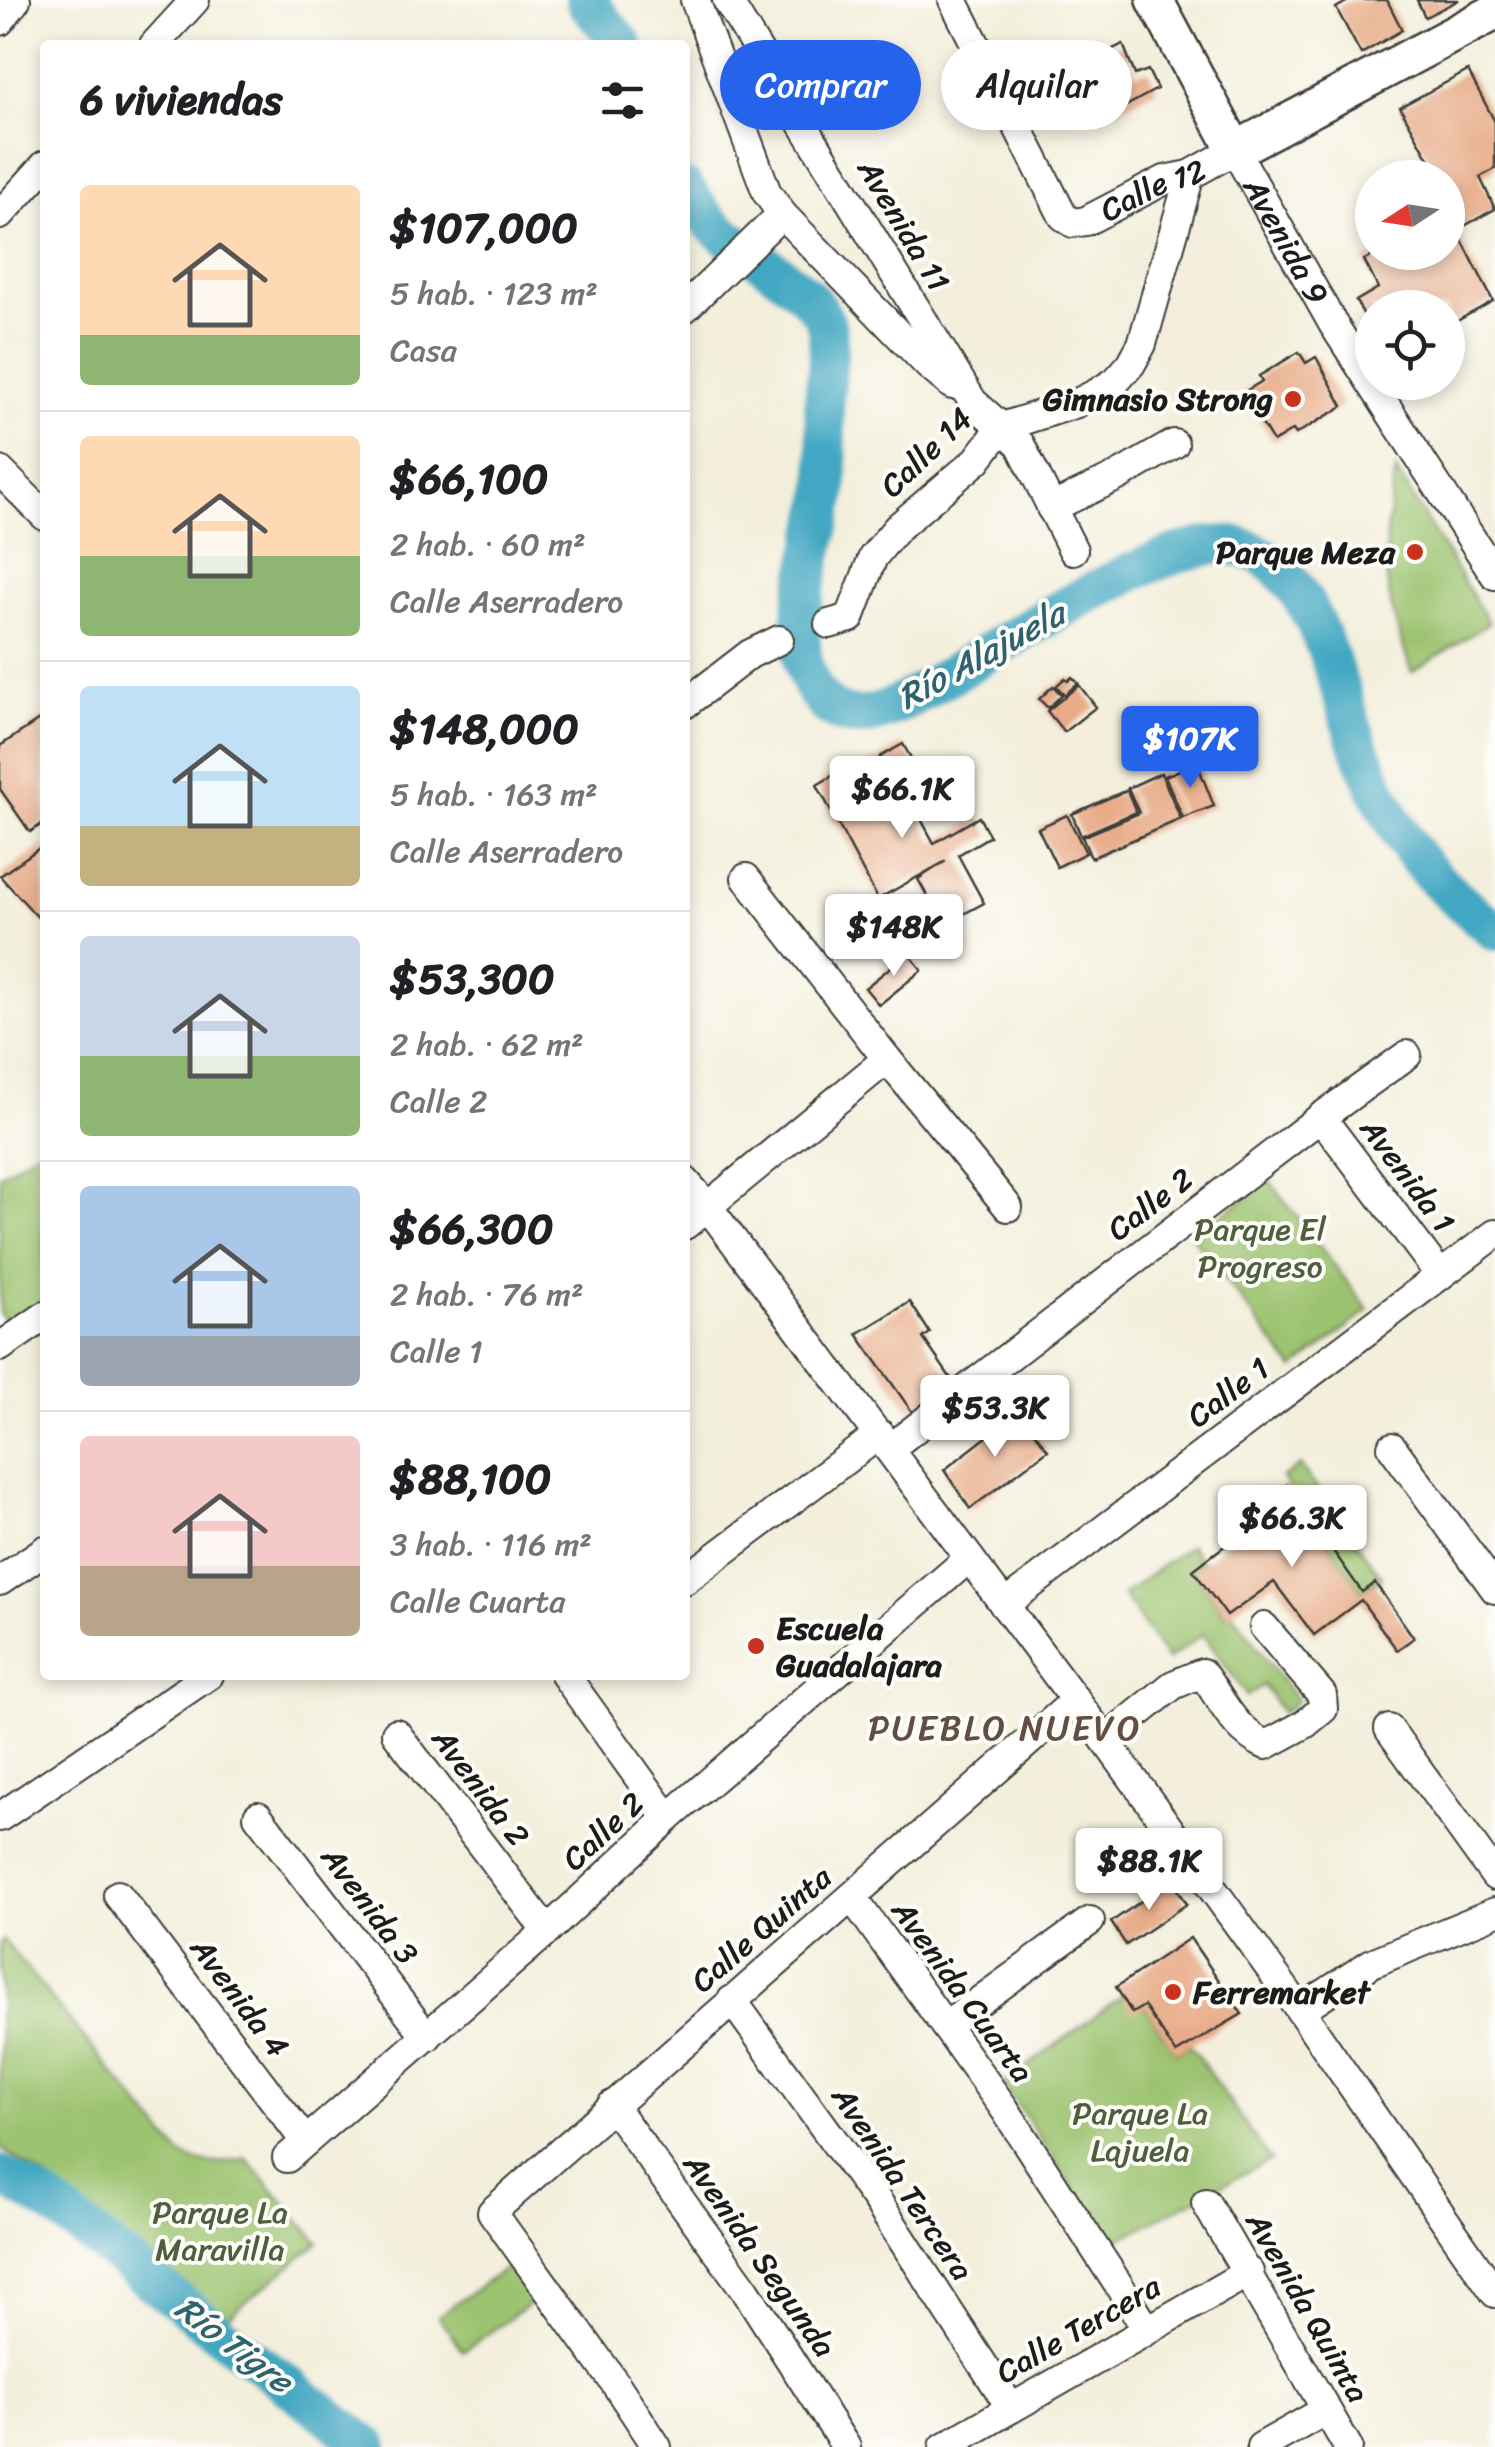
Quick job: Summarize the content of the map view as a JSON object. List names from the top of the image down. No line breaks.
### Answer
{"streets":{"main road":["Calle 12","Avenida 9"],"street":["Avenida 11","Calle 14","Avenida 1","Calle 2","Calle 1","Avenida 2","Avenida 3","Calle Quinta","Avenida Cuarta","Avenida 4","Avenida Tercera","Avenida Segunda","Avenida Quinta","Calle Tercera"]},"crossings":[["Calle 12","Avenida 9"],["Calle 12","Calle 14"],["Avenida 11","Calle 14"],["Avenida 1","Calle 2"],["Avenida 1","Calle 1"],["Calle 2","Avenida 2"],["Calle 2","Avenida 3"],["Calle 2","Avenida 4"],["Calle Quinta","Avenida Cuarta"],["Calle Quinta","Avenida Tercera"],["Calle Quinta","Avenida Segunda"],["Avenida Cuarta","Calle Tercera"],["Avenida Tercera","Calle Tercera"],["Avenida Quinta","Calle Tercera"]],"districts":["PUEBLO NUEVO"],"water":["Río Alajuela","Río Tigre"],"parks":["Parque El Progreso","Parque La Lajuela","Parque La Maravilla"],"places":["Gimnasio Strong","Parque Meza","Escuela Guadalajara","Ferremarket"],"north":"left","page":{"chip":["Comprar","Alquilar"],"heading":"6 viviendas","list":[{"name":"$107,000","note":"5 hab. · 123 m² · Casa"},{"name":"$66,100","note":"2 hab. · 60 m² · Calle Aserradero"},{"name":"$148,000","note":"5 hab. · 163 m² · Calle Aserradero"},{"name":"$53,300","note":"2 hab. · 62 m² · Calle 2"},{"name":"$66,300","note":"2 hab. · 76 m² · Calle 1"},{"name":"$88,100","note":"3 hab. · 116 m² · Calle Cuarta"}],"price":["$107K","$66.1K","$148K","$53.3K","$66.3K","$88.1K"]}}
